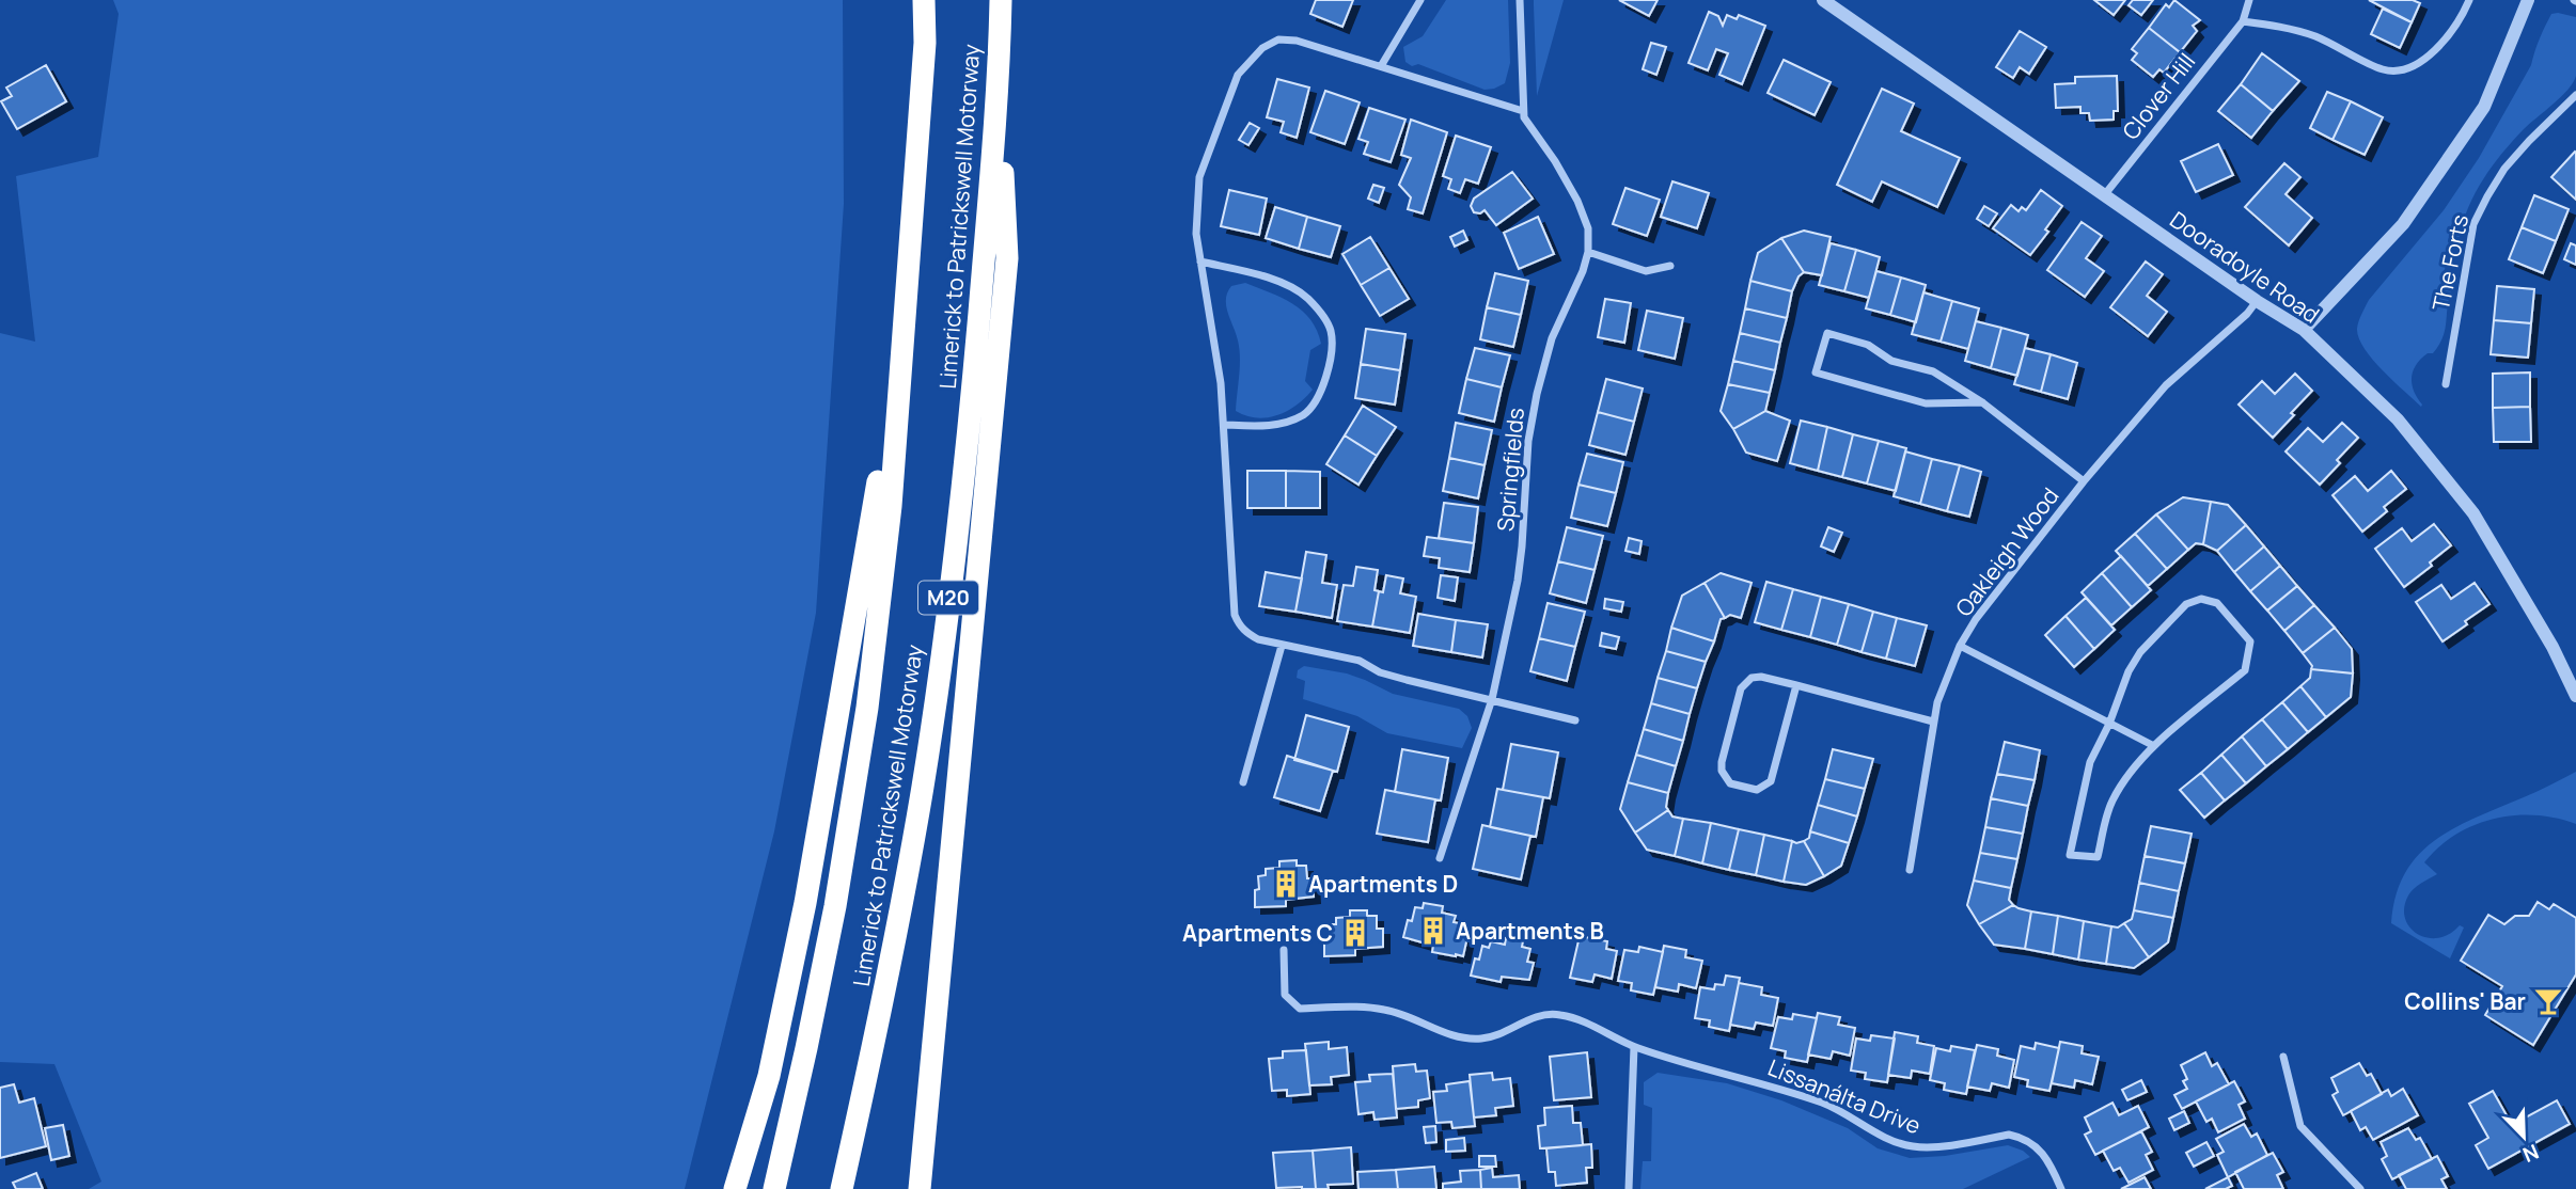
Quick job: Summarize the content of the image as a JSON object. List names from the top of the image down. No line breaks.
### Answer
{"streets":{"highway":["Limerick to Patrickswell Motorway","M20"],"street":["Clover Hill","The Forts","Dooradoyle Road","Springfields","Oakleigh Wood","Lissanálta Drive"]},"crossings":[["Clover Hill","Dooradoyle Road"],["Limerick to Patrickswell Motorway","M20"],["Dooradoyle Road","Oakleigh Wood"]],"places":{"building":["Apartments D","Apartments B","Apartments C"],"bar":["Collins' Bar"]},"north":"bottom right"}
